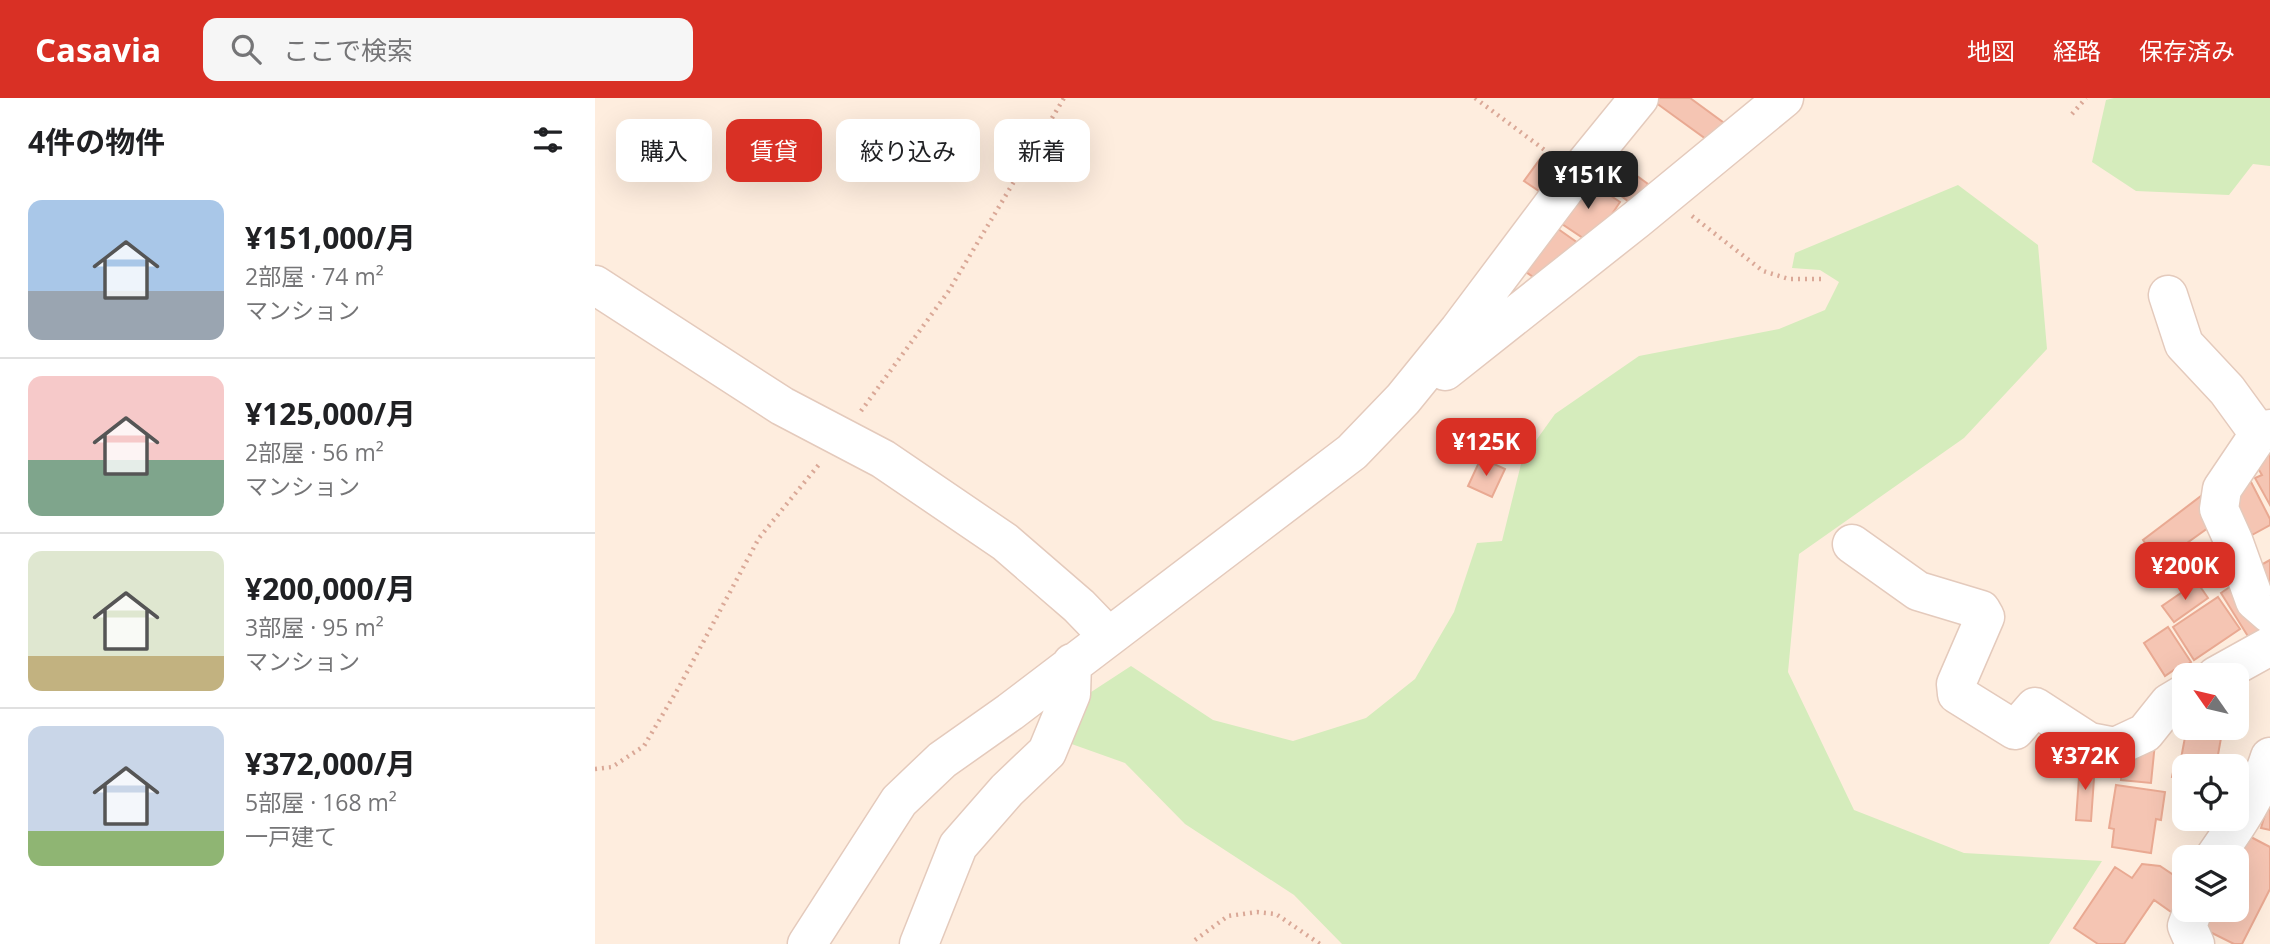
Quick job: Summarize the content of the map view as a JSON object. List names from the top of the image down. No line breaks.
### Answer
{"north":"top left","page":{"header":"Casavia","search":"ここで検索","nav":["地図","経路","保存済み"],"heading":"4件の物件","chip":["購入","賃貸","絞り込み","新着"],"price":["¥151K","¥125K","¥200K","¥372K"],"list":[{"name":"¥151,000/月","note":"2部屋 · 74 m² · マンション"},{"name":"¥125,000/月","note":"2部屋 · 56 m² · マンション"},{"name":"¥200,000/月","note":"3部屋 · 95 m² · マンション"},{"name":"¥372,000/月","note":"5部屋 · 168 m² · 一戸建て"}]}}
